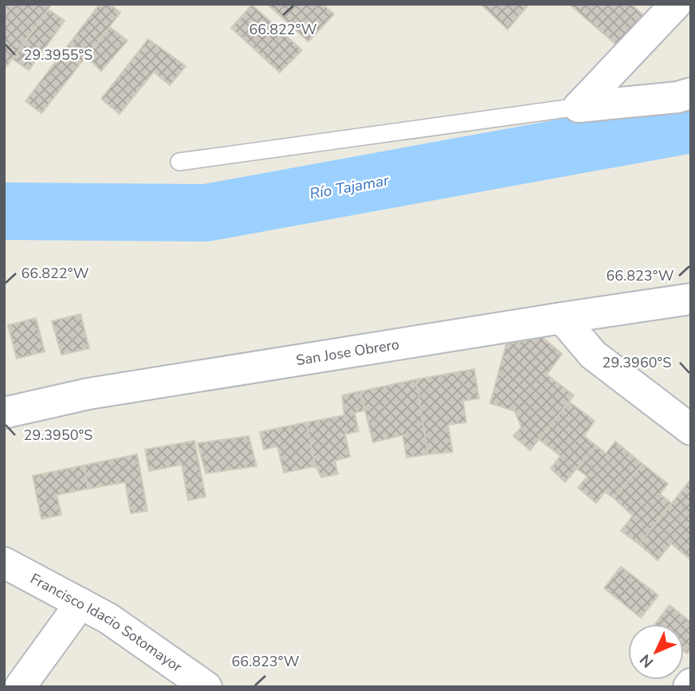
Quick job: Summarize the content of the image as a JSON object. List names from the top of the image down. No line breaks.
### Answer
{"streets":{"street":["San Jose Obrero","Francisco Idacio Sotomayor"]},"water":["Río Tajamar"],"north":"bottom left","coordinates":["66.822°W","29.3955°S","66.823°W","29.3960°S","29.3950°S"]}
